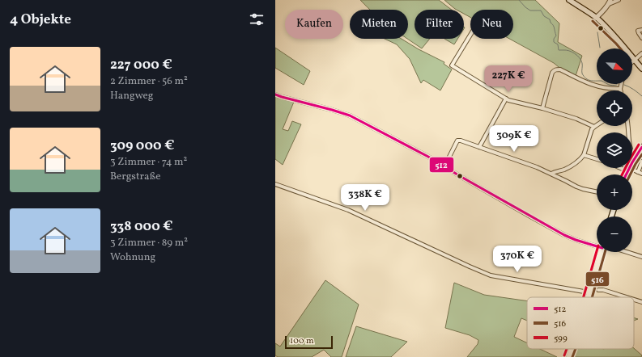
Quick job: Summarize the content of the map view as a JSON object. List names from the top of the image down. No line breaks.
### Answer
{"lines":["transit line 516","transit line 512","transit line 599"],"legend":["512","516","599"],"scale_bar":"100 m","north":"bottom right","page":{"heading":"4 Objekte","chip":["Kaufen","Mieten","Filter","Neu"],"list":[{"name":"227 000 €","note":"2 Zimmer · 56 m² · Hangweg"},{"name":"309 000 €","note":"3 Zimmer · 74 m² · Bergstraße"},{"name":"338 000 €","note":"3 Zimmer · 89 m² · Wohnung"}],"map_buttons":["+","−"],"price":["227K €","309K €","338K €","370K €"],"scale":"100 m"}}
